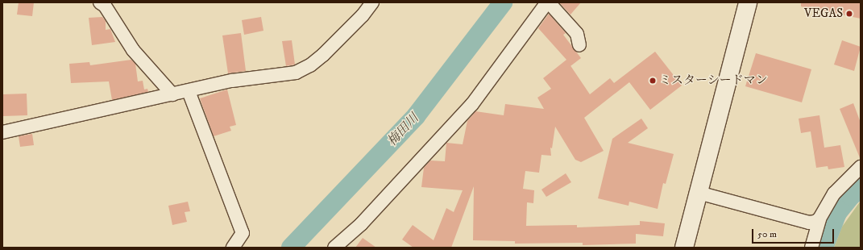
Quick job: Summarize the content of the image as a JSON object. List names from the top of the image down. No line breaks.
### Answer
{"water":["梅田川"],"places":["VEGAS","ミスターシードマン"],"scale_bar":"50 m"}
